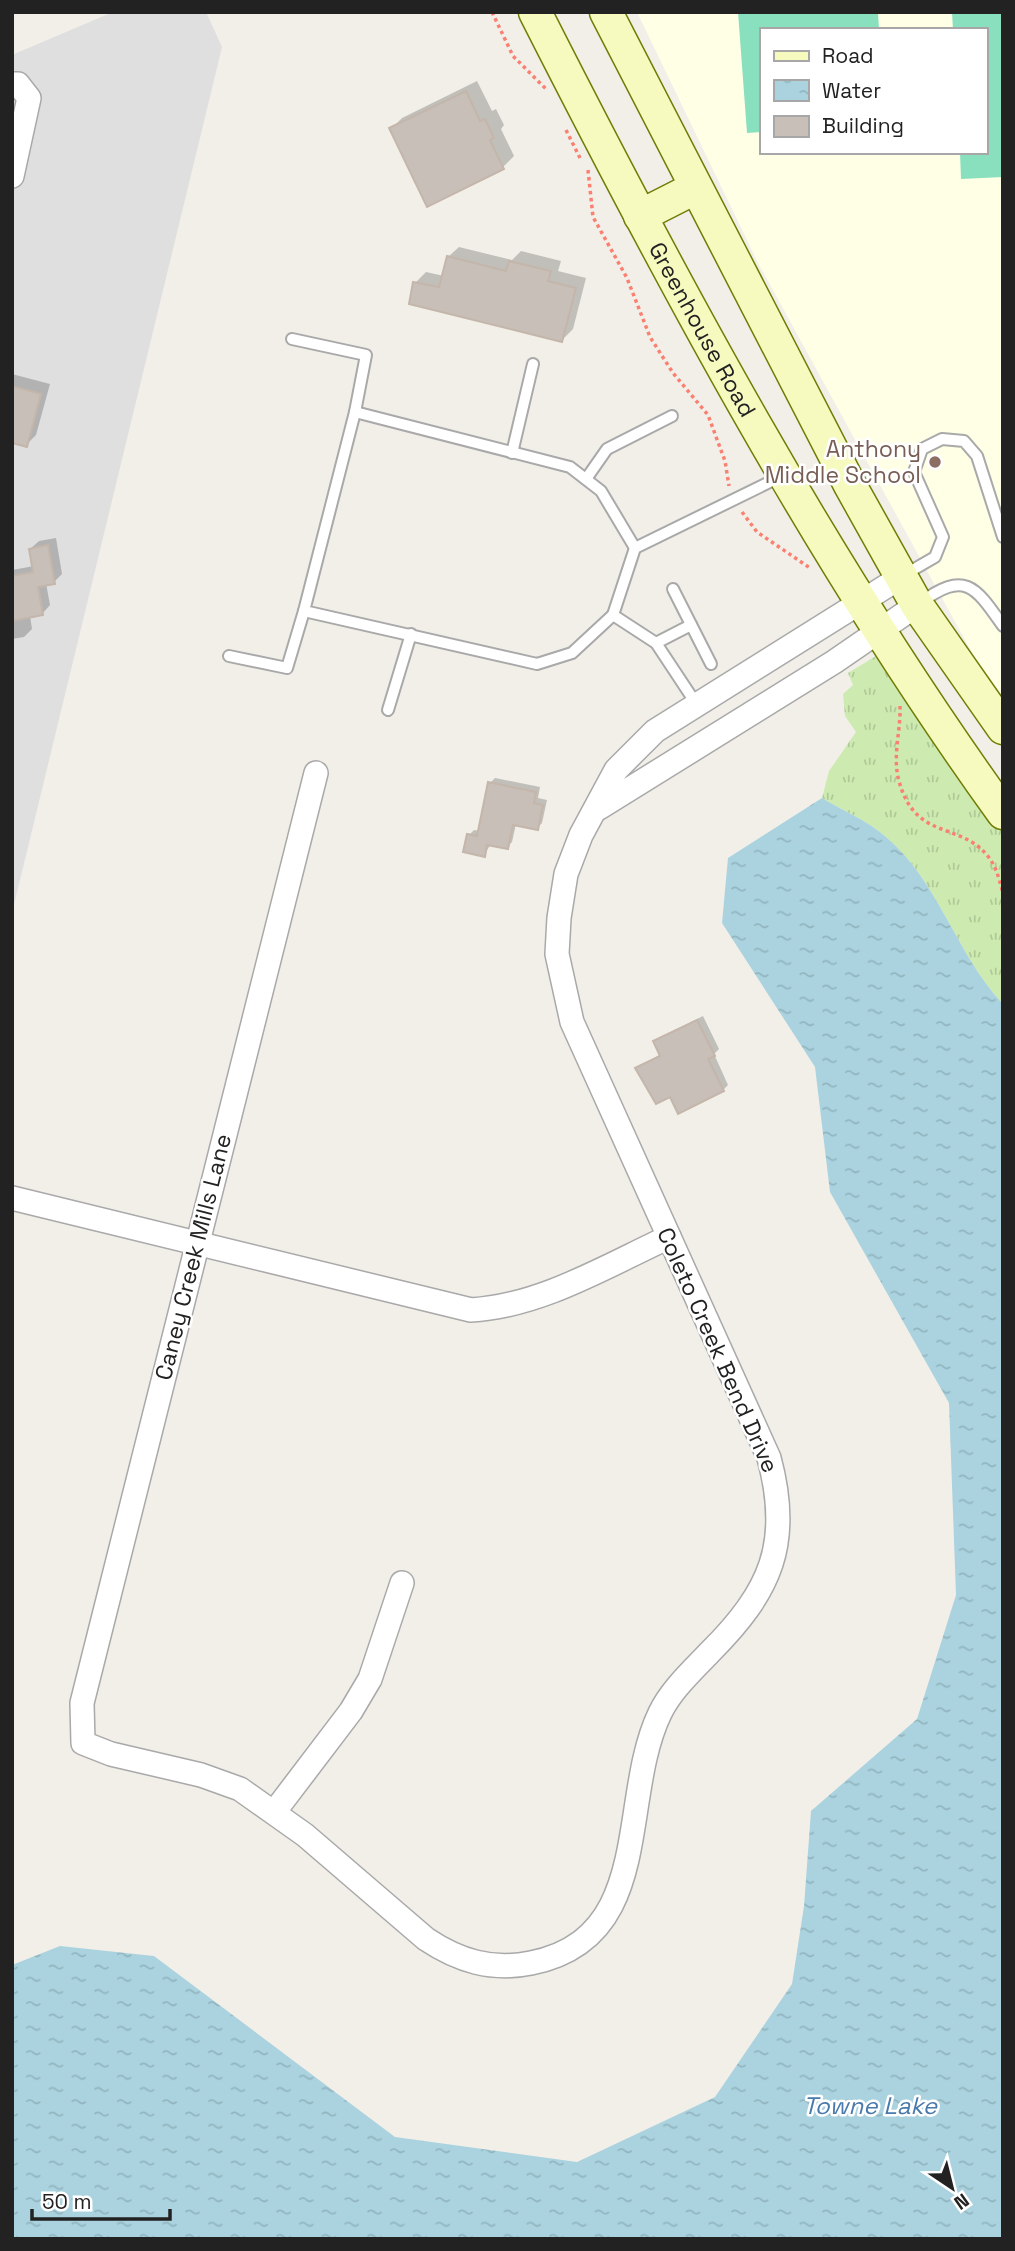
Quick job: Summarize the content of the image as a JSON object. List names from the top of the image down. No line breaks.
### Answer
{"streets":{"main road":["Greenhouse Road"],"street":["Caney Creek Mills Lane","Coleto Creek Bend Drive"]},"crossings":[["Greenhouse Road","Coleto Creek Bend Drive"],["Caney Creek Mills Lane","Coleto Creek Bend Drive"]],"water":["Towne Lake"],"places":["Anthony Middle School"],"legend":["Road","Water","Building"],"scale_bar":"50 m","north":"bottom right"}
